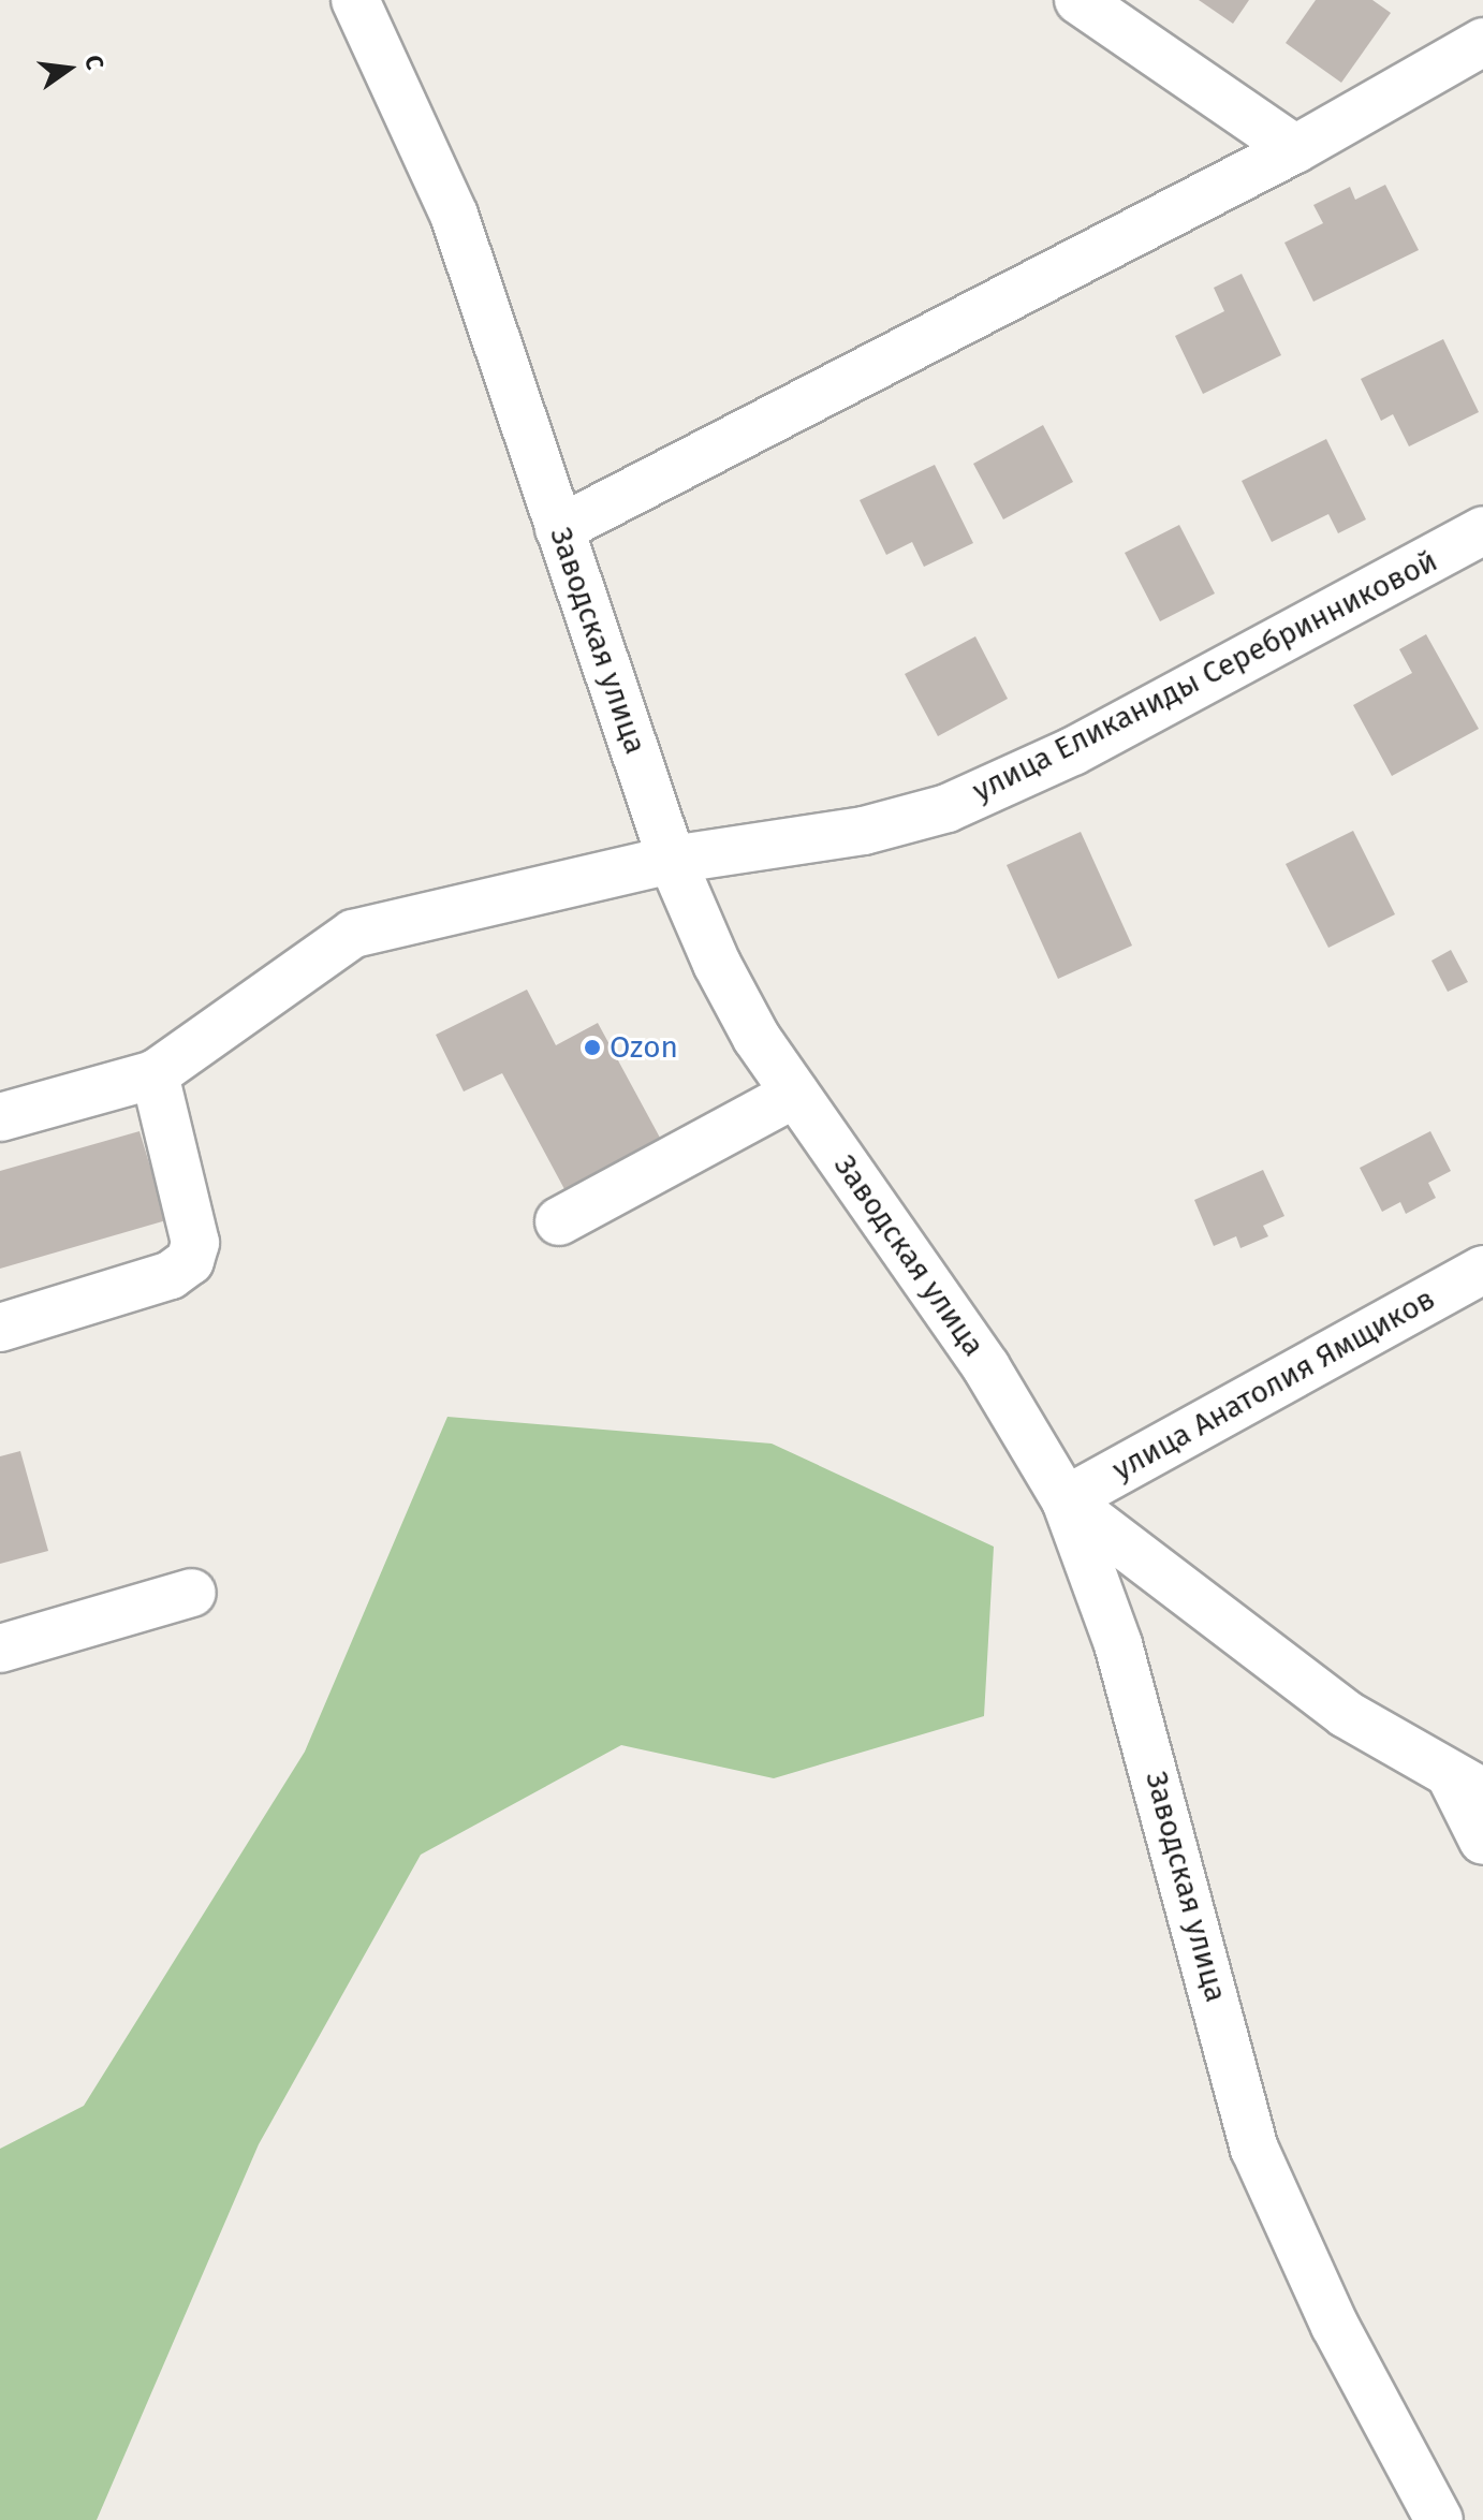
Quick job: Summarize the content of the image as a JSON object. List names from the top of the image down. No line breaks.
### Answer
{"streets":{"street":["Заводская улица","улица Еликаниды Серебринниковой","улица Анатолия Ямщиков"]},"crossings":[["Заводская улица","улица Еликаниды Серебринниковой"],["Заводская улица","улица Анатолия Ямщиков"]],"places":["Ozon"],"north":"right"}
